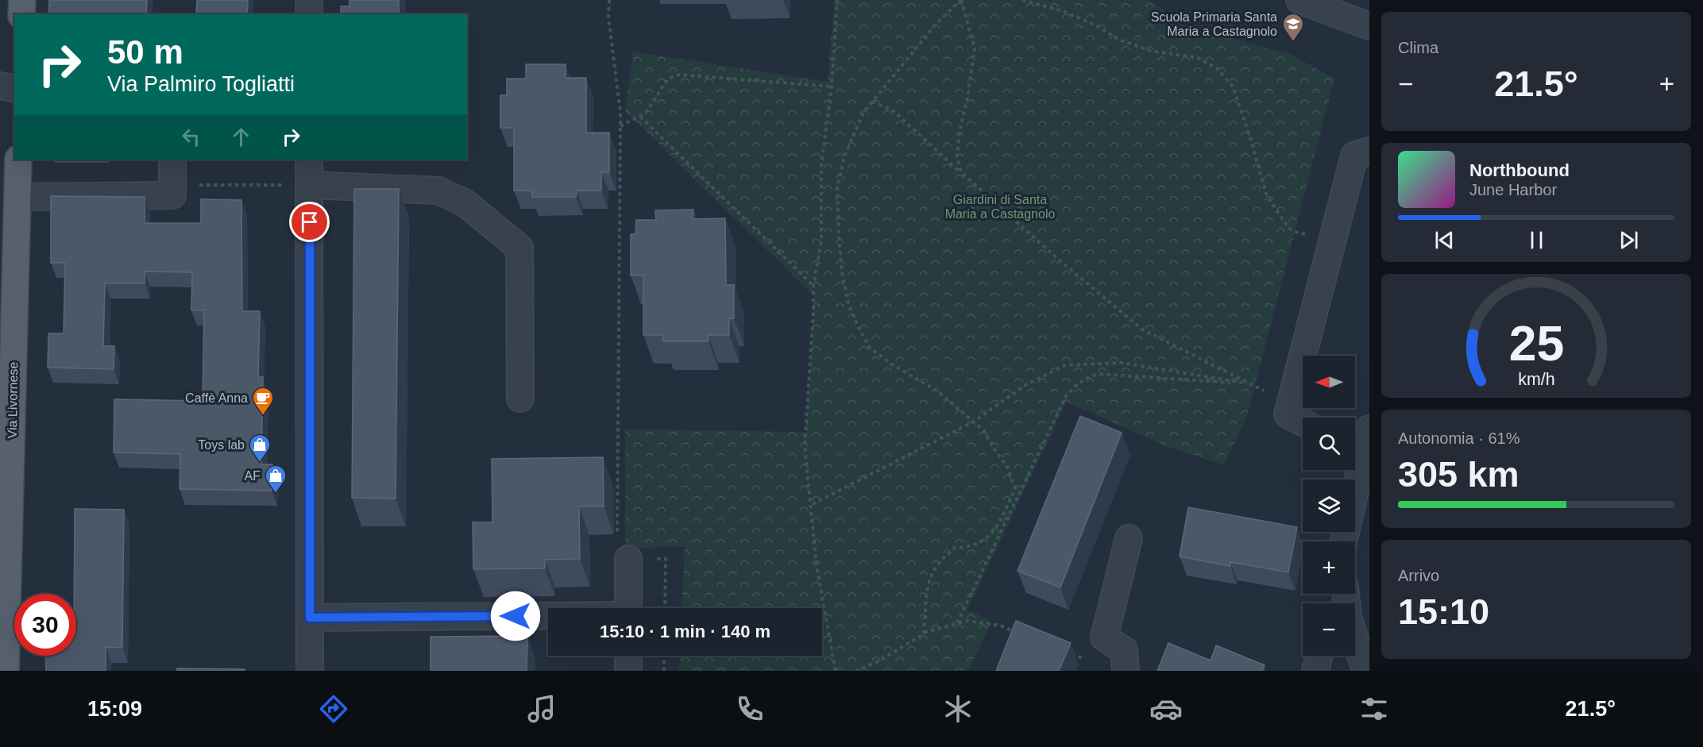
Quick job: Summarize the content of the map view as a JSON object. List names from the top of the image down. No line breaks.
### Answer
{"streets":{"main road":["Via Livornese"]},"parks":["Giardini di Santa Maria a Castagnolo"],"places":{"school or university":["Scuola Primaria Santa Maria a Castagnolo"],"cafe":["Caffè Anna"],"shop":["Toys lab","AF"]},"north":"left","page":{"tile":["Clima",["Autonomia · 61%","305 km"],["Arrivo","15:10"]],"turn":["50 m","Via Palmiro Togliatti"],"heat":["−","21.5°","+"],"song":["Northbound","June Harbor"],"map_buttons":["+","−"],"limit":"30","trip":"15:10 · 1 min · 140 m","tabs":["15:09","21.5°"],"gauge":["25","km/h"]}}
